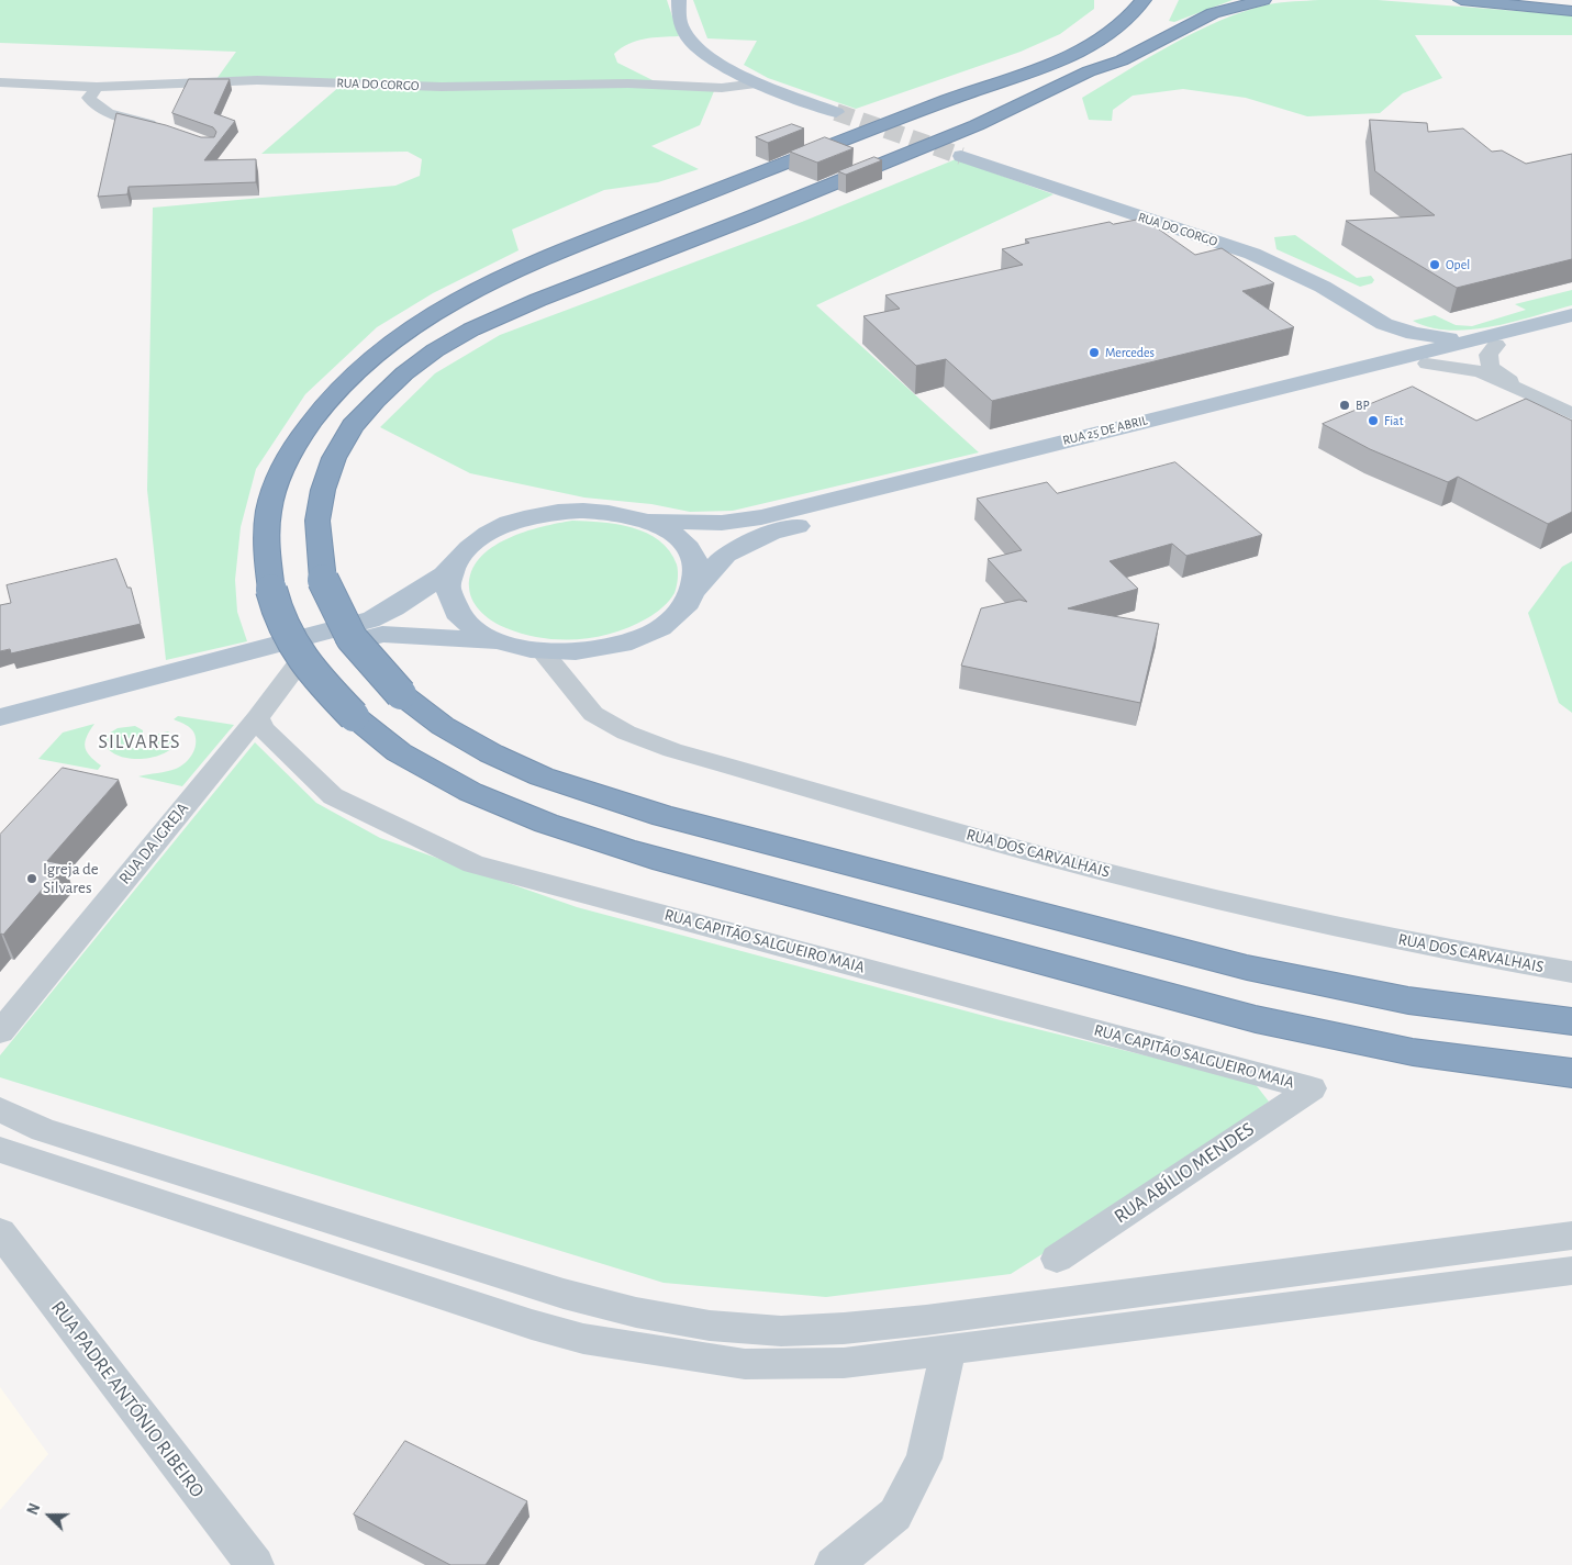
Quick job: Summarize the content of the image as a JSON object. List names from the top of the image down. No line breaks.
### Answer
{"streets":{"main road":["RUA DO CORGO","RUA 25 DE ABRIL"],"street":["RUA DA IGREJA","RUA DOS CARVALHAIS","RUA CAPITÃO SALGUEIRO MAIA","RUA ABÍLIO MENDES","RUA PADRE ANTÓNIO RIBEIRO"]},"crossings":[["RUA DO CORGO","RUA 25 DE ABRIL"],["RUA 25 DE ABRIL","RUA DOS CARVALHAIS"],["RUA DA IGREJA","RUA CAPITÃO SALGUEIRO MAIA"],["RUA CAPITÃO SALGUEIRO MAIA","RUA ABÍLIO MENDES"]],"districts":["SILVARES"],"places":["Opel","Mercedes","BP","Fiat","Igreja de Silvares"],"north":"left"}
